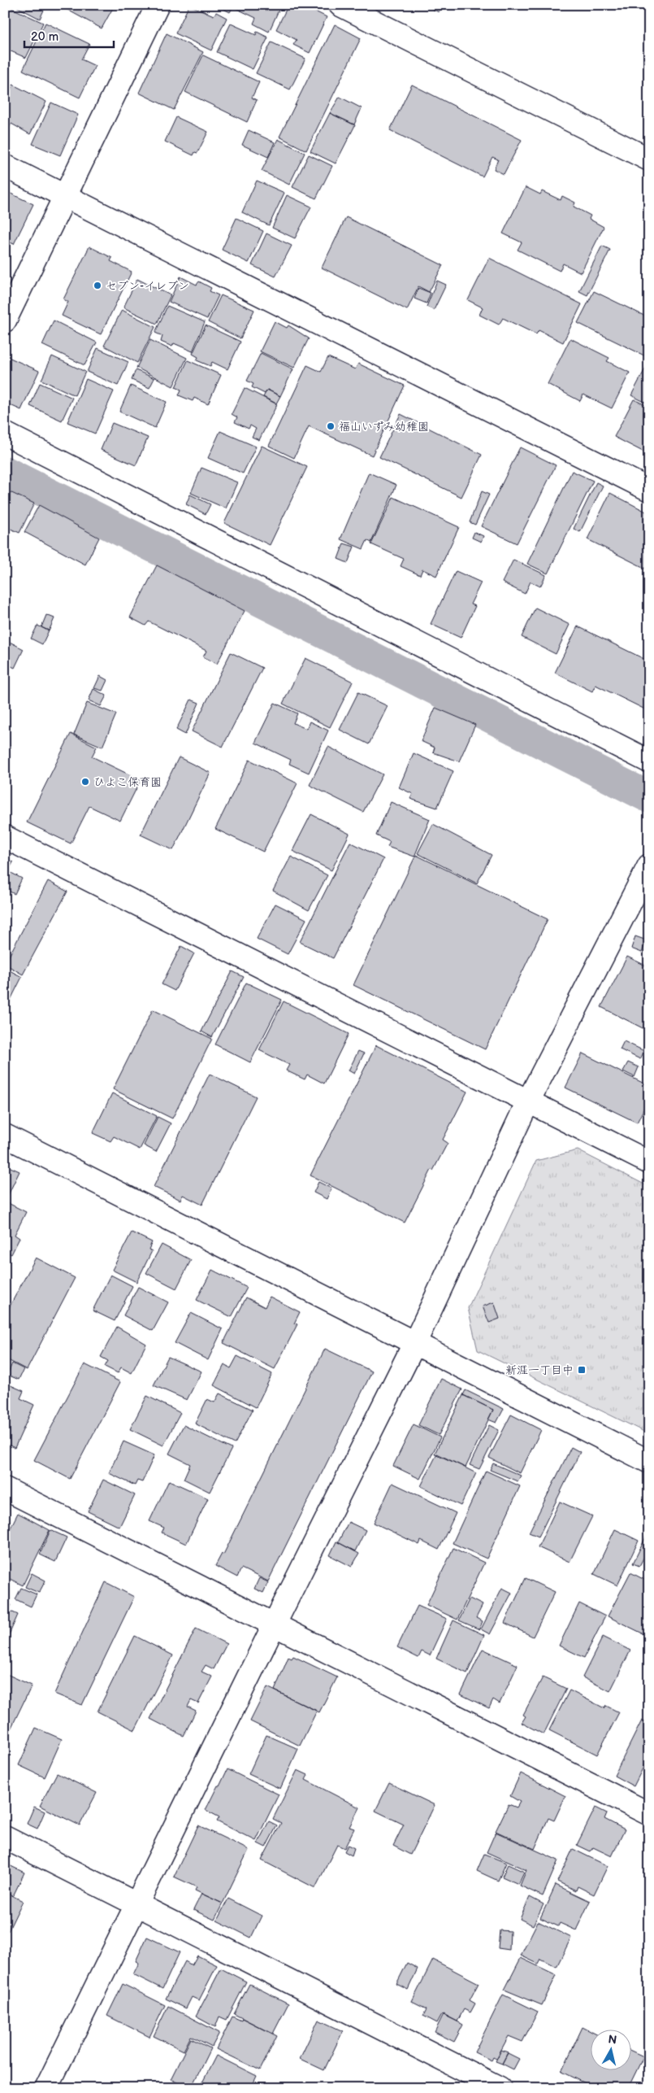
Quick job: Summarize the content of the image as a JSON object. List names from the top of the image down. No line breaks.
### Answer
{"places":{"other":["セブン-イレブン","福山いずみ幼稚園","ひよこ保育園"],"transit":["新涯一丁目中"]},"scale_bar":"20 m","north":"top"}
